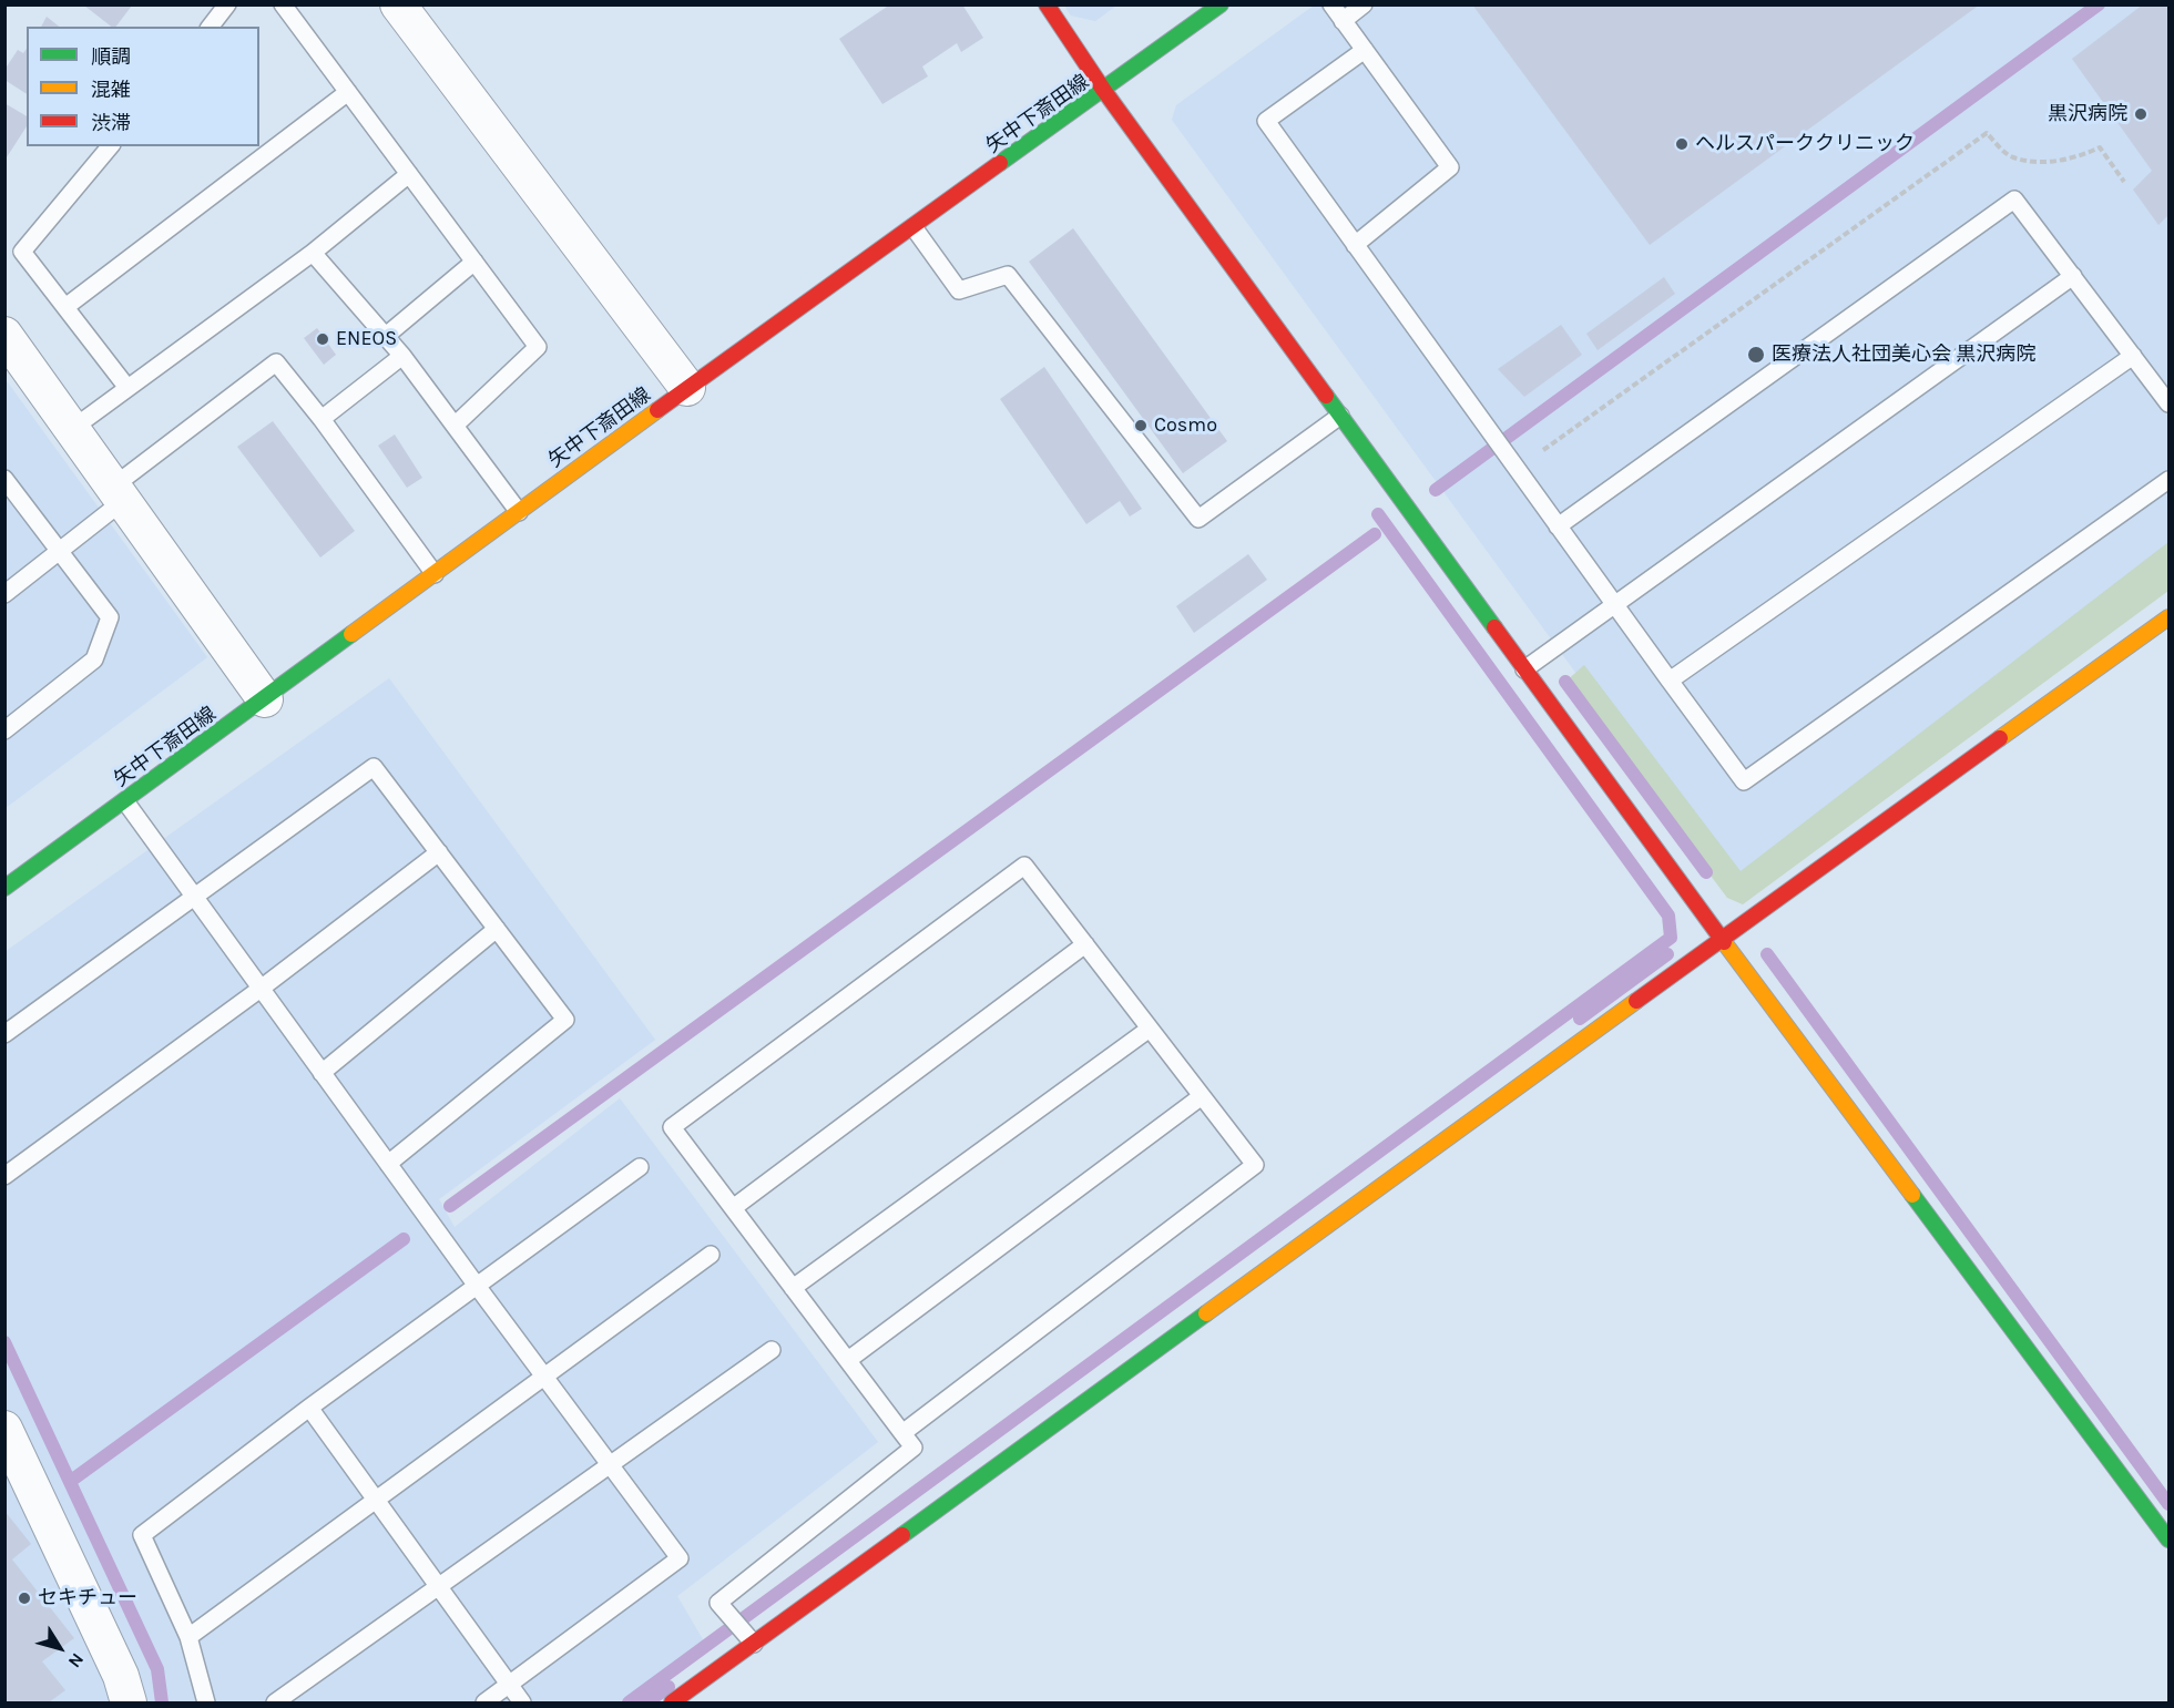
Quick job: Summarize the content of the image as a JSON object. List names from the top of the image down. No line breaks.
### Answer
{"streets":{"street":["矢中下斎田線"]},"places":["黒沢病院","ヘルスパーククリニック","ENEOS","医療法人社団美心会 黒沢病院","Cosmo","セキチュー"],"legend":["順調","混雑","渋滞"],"north":"bottom right"}
